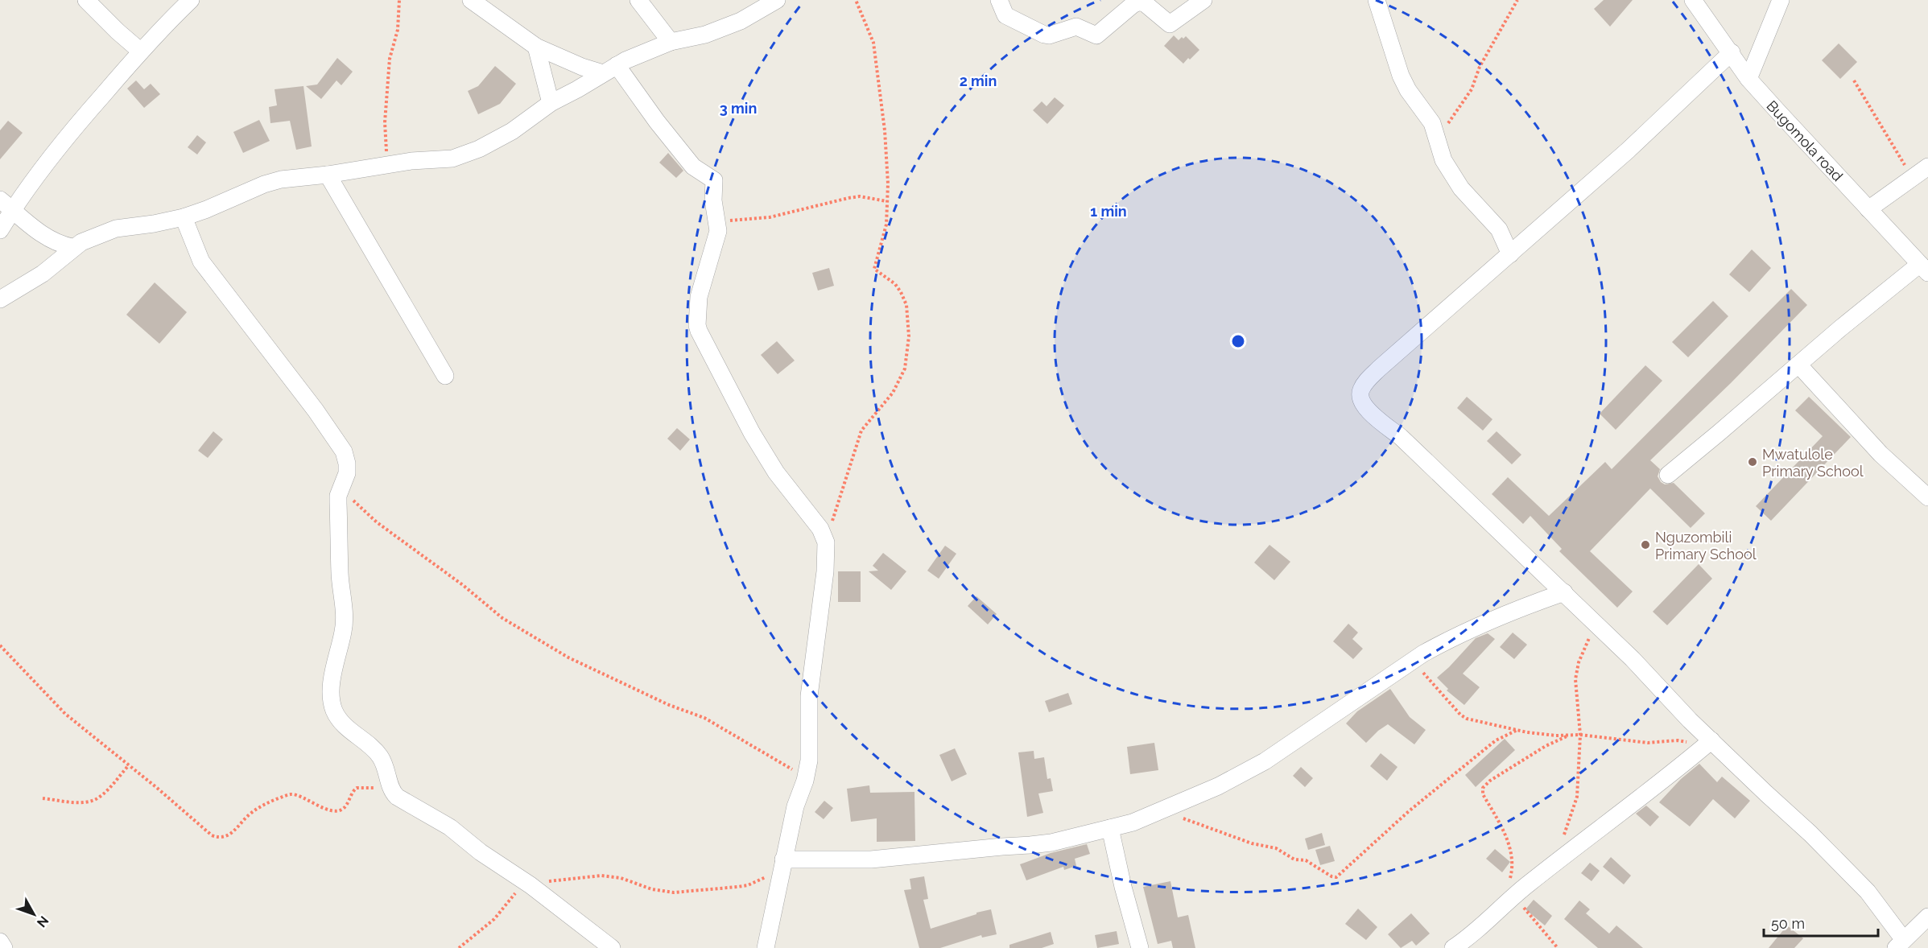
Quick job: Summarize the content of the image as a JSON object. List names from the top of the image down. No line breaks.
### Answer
{"streets":{"street":["Bugomola road"]},"places":["Mwatulole Primary School","Nguzombili Primary School"],"scale_bar":"50 m","north":"bottom right","rings":["2 min","3 min","1 min"]}
